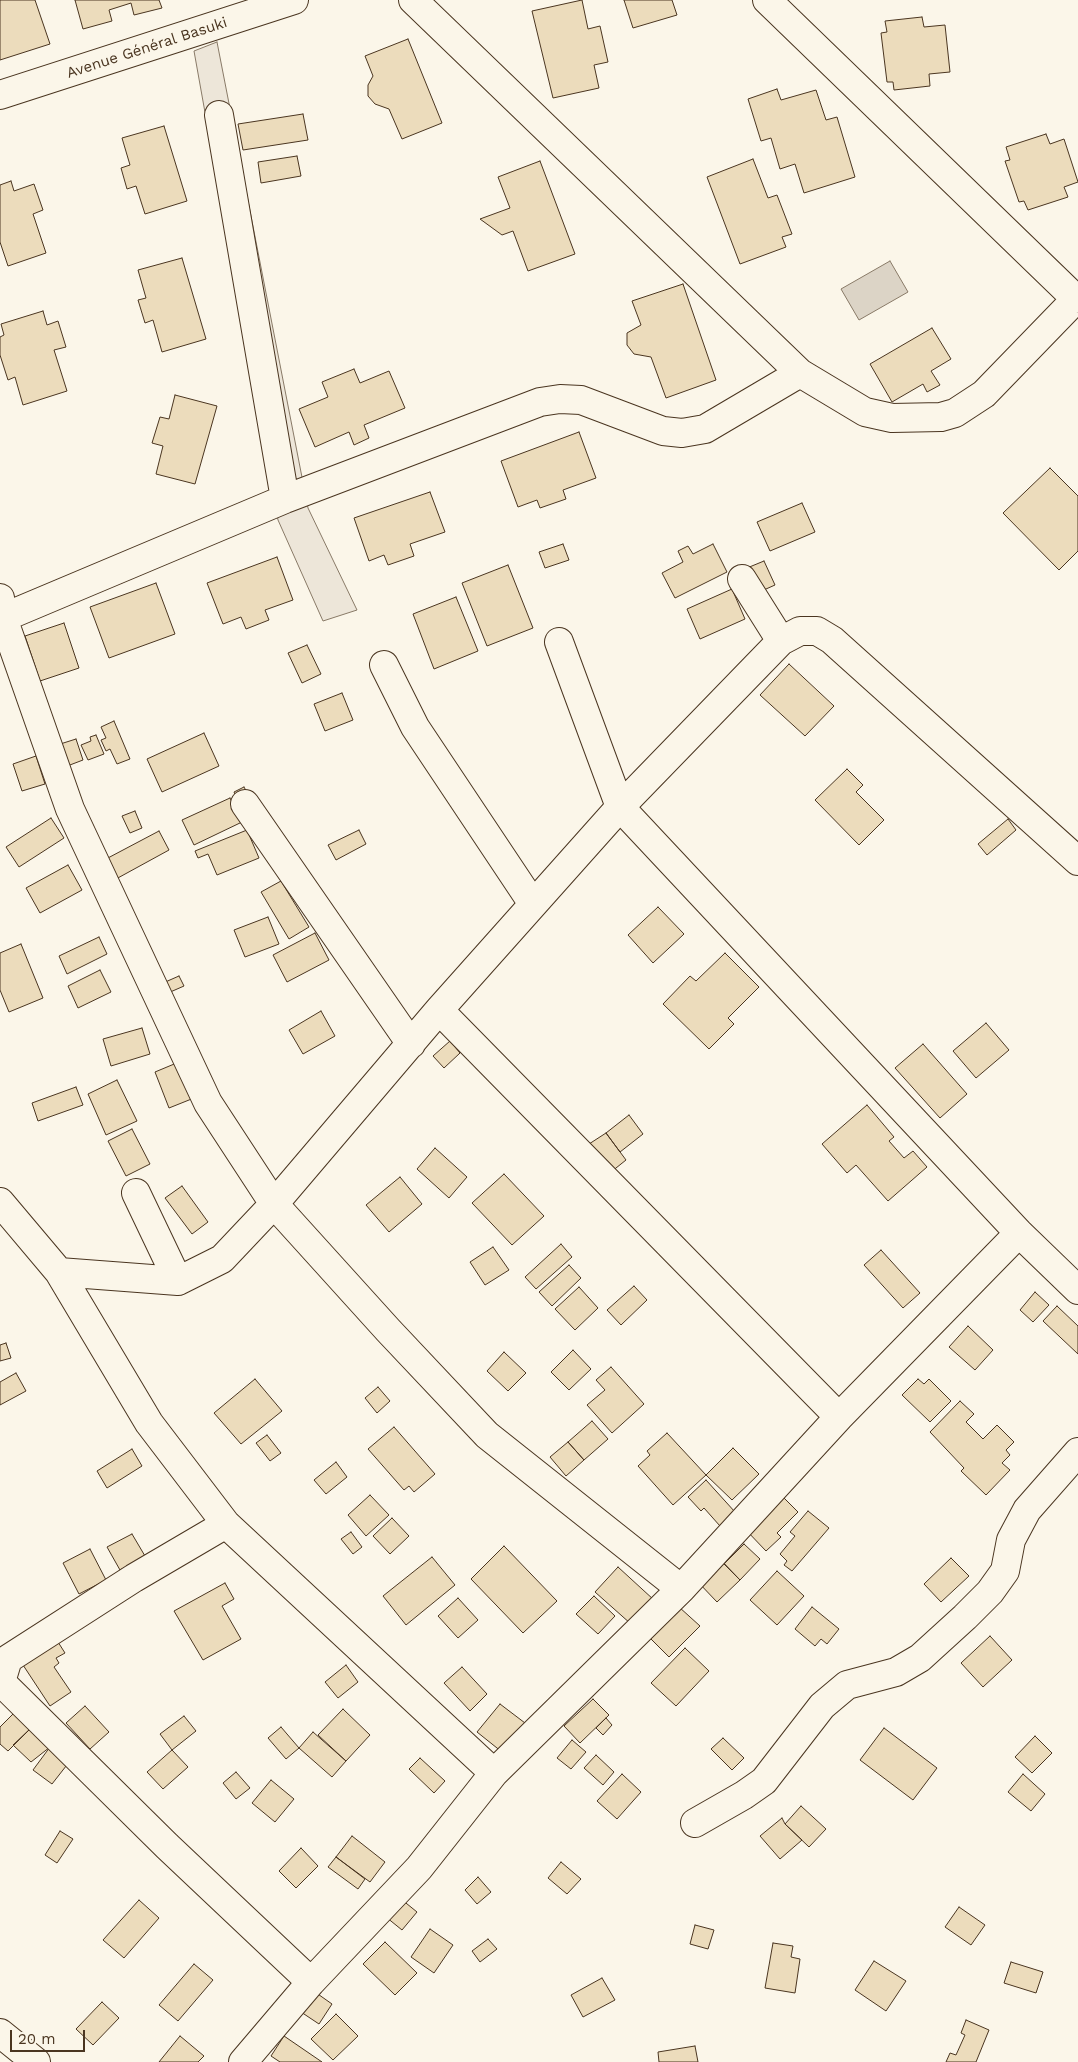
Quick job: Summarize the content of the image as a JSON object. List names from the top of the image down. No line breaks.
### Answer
{"streets":{"street":["Avenue Général Basuki"]},"scale_bar":"20 m"}
